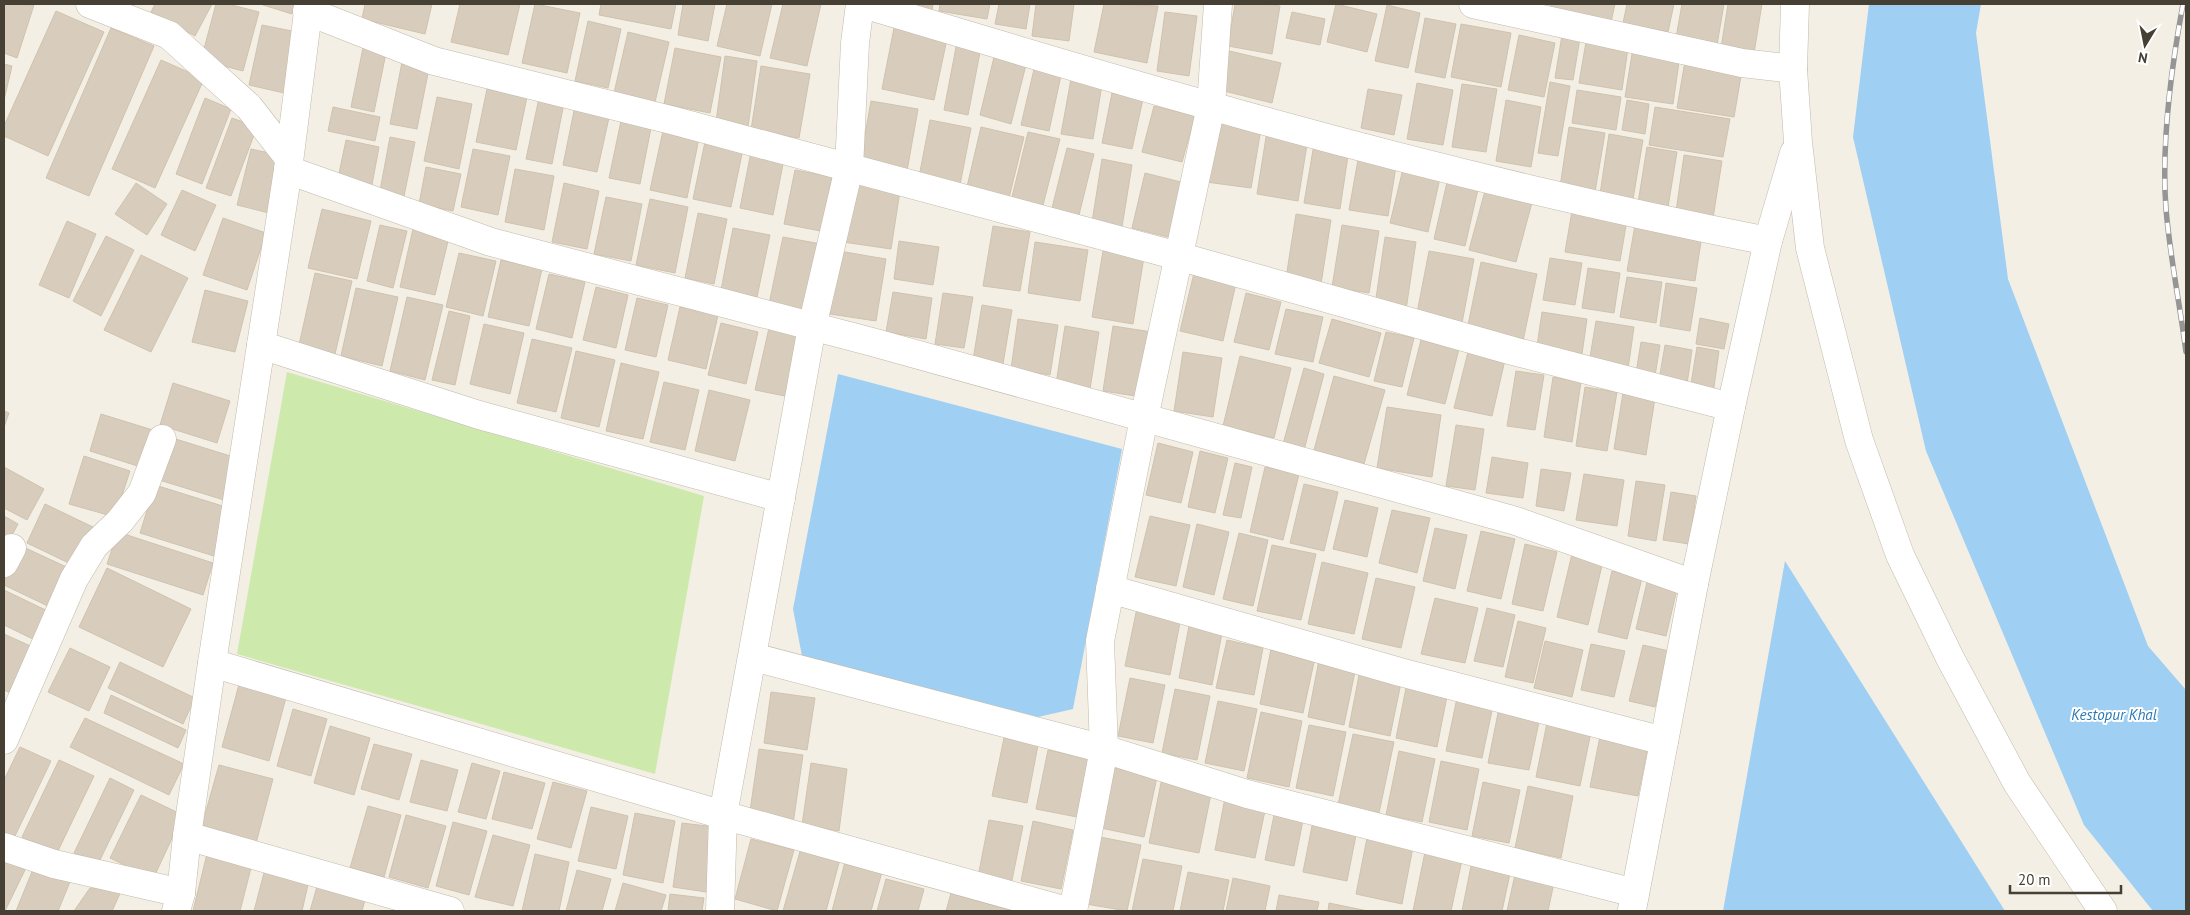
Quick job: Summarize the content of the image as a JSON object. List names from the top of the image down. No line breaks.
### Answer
{"water":["Kestopur Khal"],"scale_bar":"20 m","north":"bottom"}
